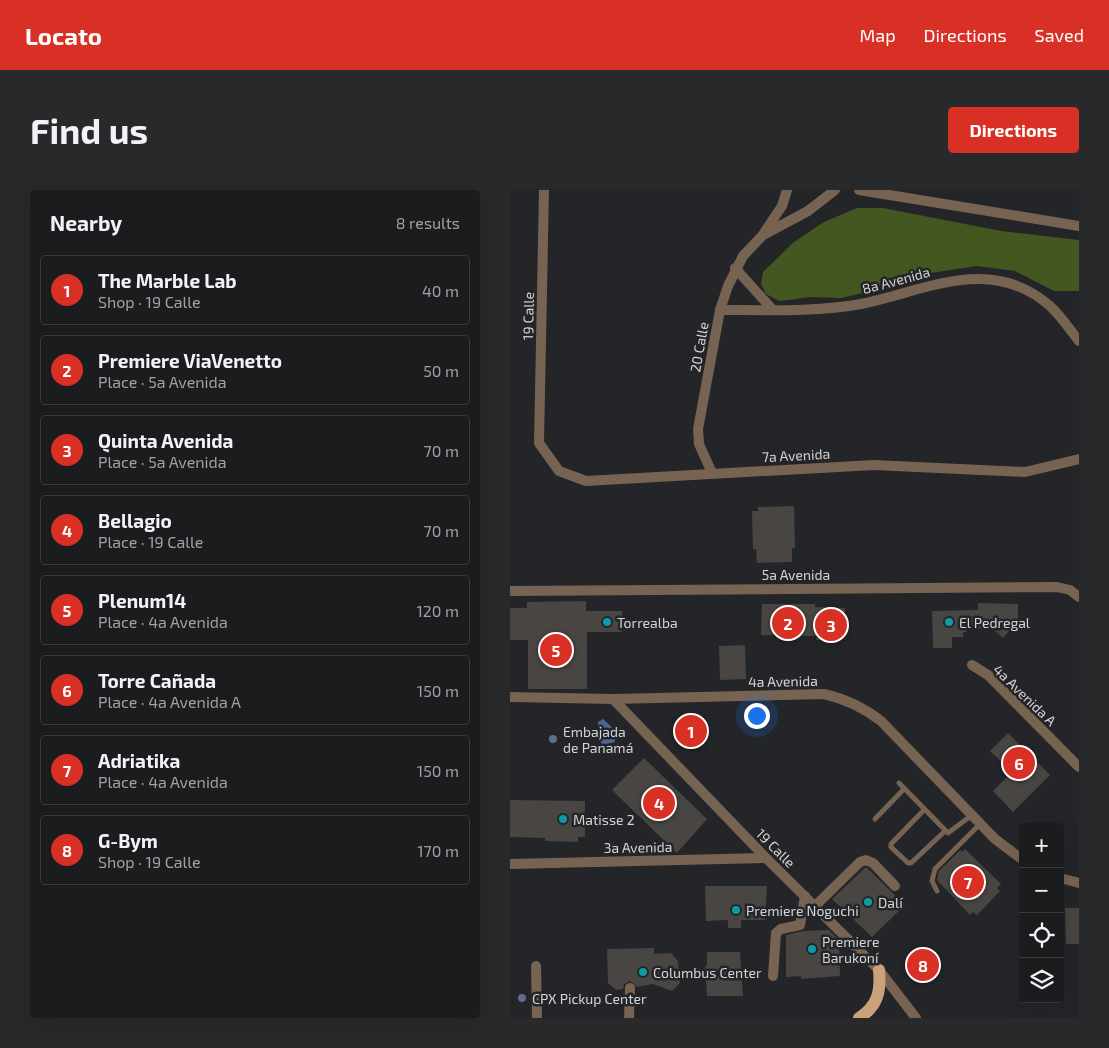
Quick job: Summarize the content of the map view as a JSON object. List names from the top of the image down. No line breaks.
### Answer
{"streets":{"street":["8a Avenida","19 Calle","20 Calle","7a Avenida","5a Avenida","4a Avenida","4a Avenida A","3a Avenida"]},"crossings":[["8a Avenida","20 Calle"],["19 Calle","7a Avenida"],["19 Calle","4a Avenida"],["19 Calle","3a Avenida"],["20 Calle","7a Avenida"]],"places":["Torrealba","El Pedregal","Embajada de Panamá","Matisse 2","Dalí","Premiere Noguchi","Premiere Barukoní","Columbus Center","CPX Pickup Center"],"page":{"header":"Locato","nav":["Map","Directions","Saved"],"buttons":"Directions","title":"Find us","heading":["Nearby","8 results"],"list":[{"mark":"1","name":"The Marble Lab","note":"Shop · 19 Calle","value":"40 m"},{"mark":"2","name":"Premiere ViaVenetto","note":"Place · 5a Avenida","value":"50 m"},{"mark":"3","name":"Quinta Avenida","note":"Place · 5a Avenida","value":"70 m"},{"mark":"4","name":"Bellagio","note":"Place · 19 Calle","value":"70 m"},{"mark":"5","name":"Plenum14","note":"Place · 4a Avenida","value":"120 m"},{"mark":"6","name":"Torre Cañada","note":"Place · 4a Avenida A","value":"150 m"},{"mark":"7","name":"Adriatika","note":"Place · 4a Avenida","value":"150 m"},{"mark":"8","name":"G-Bym","note":"Shop · 19 Calle","value":"170 m"}],"pins":["2","3","5","1","6","4","7","8"],"map_buttons":["+","−"]}}
